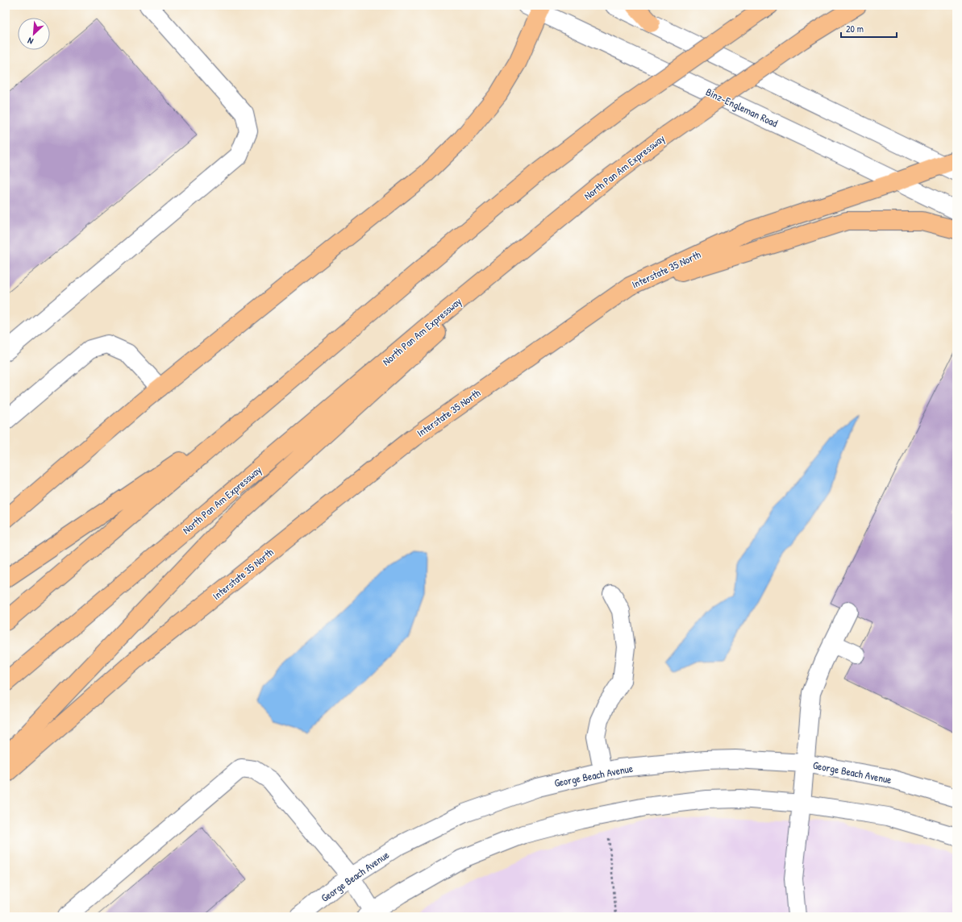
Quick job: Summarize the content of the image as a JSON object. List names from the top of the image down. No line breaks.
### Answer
{"streets":{"main road":["North Pan Am Expressway","Interstate 35 North"],"street":["Binz-Engleman Road","George Beach Avenue"]},"crossings":[["Binz-Engleman Road","Interstate 35 North"]],"scale_bar":"20 m","north":"bottom left"}
